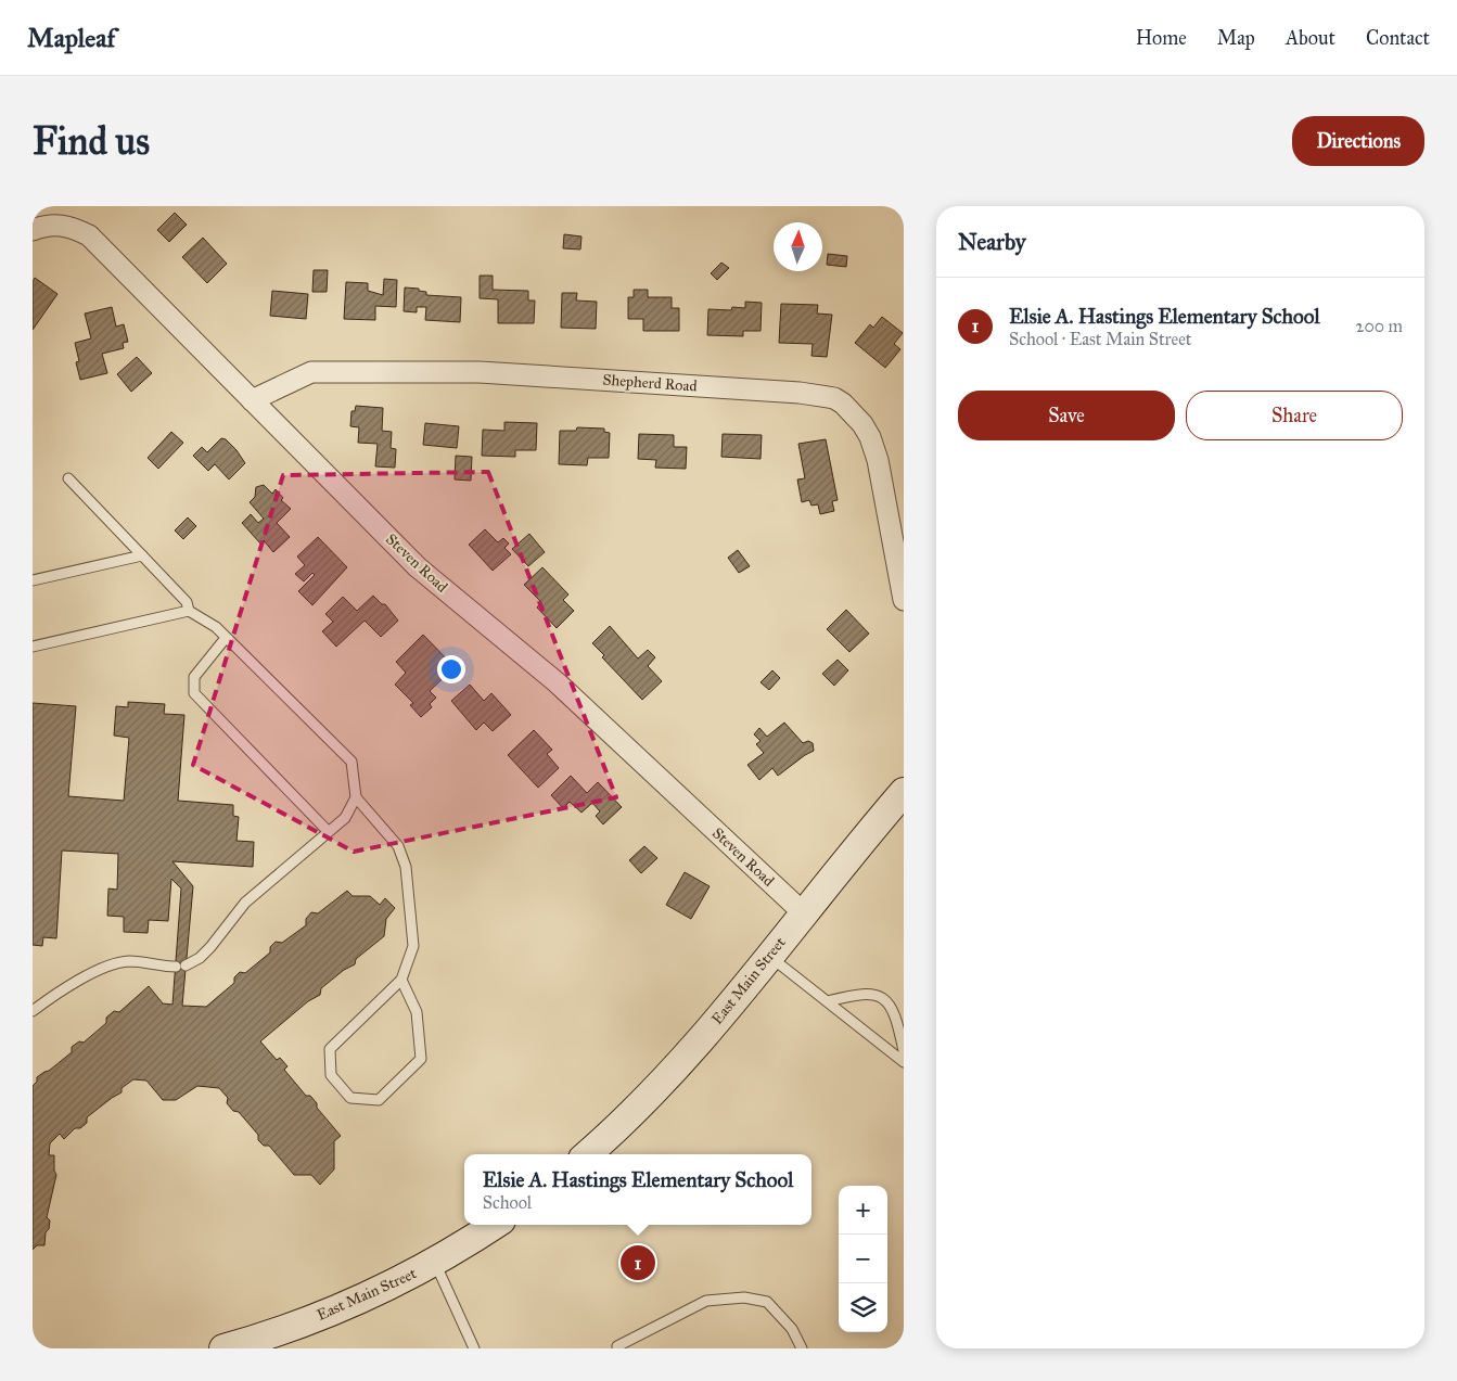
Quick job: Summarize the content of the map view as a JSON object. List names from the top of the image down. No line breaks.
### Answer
{"streets":{"main road":["East Main Street"],"street":["Shepherd Road","Steven Road"]},"crossings":[["Shepherd Road","Steven Road"],["Steven Road","East Main Street"]],"north":"top","page":{"header":"Mapleaf","nav":["Home","Map","About","Contact"],"buttons":["Directions",["Save","Share"]],"title":"Find us","heading":"Nearby","list":[{"mark":"1","name":"Elsie A. Hastings Elementary School","note":"School · East Main Street","value":"200 m"}],"popup":["Elsie A. Hastings Elementary School","School"],"map_buttons":["+","−"],"pins":"1"}}
